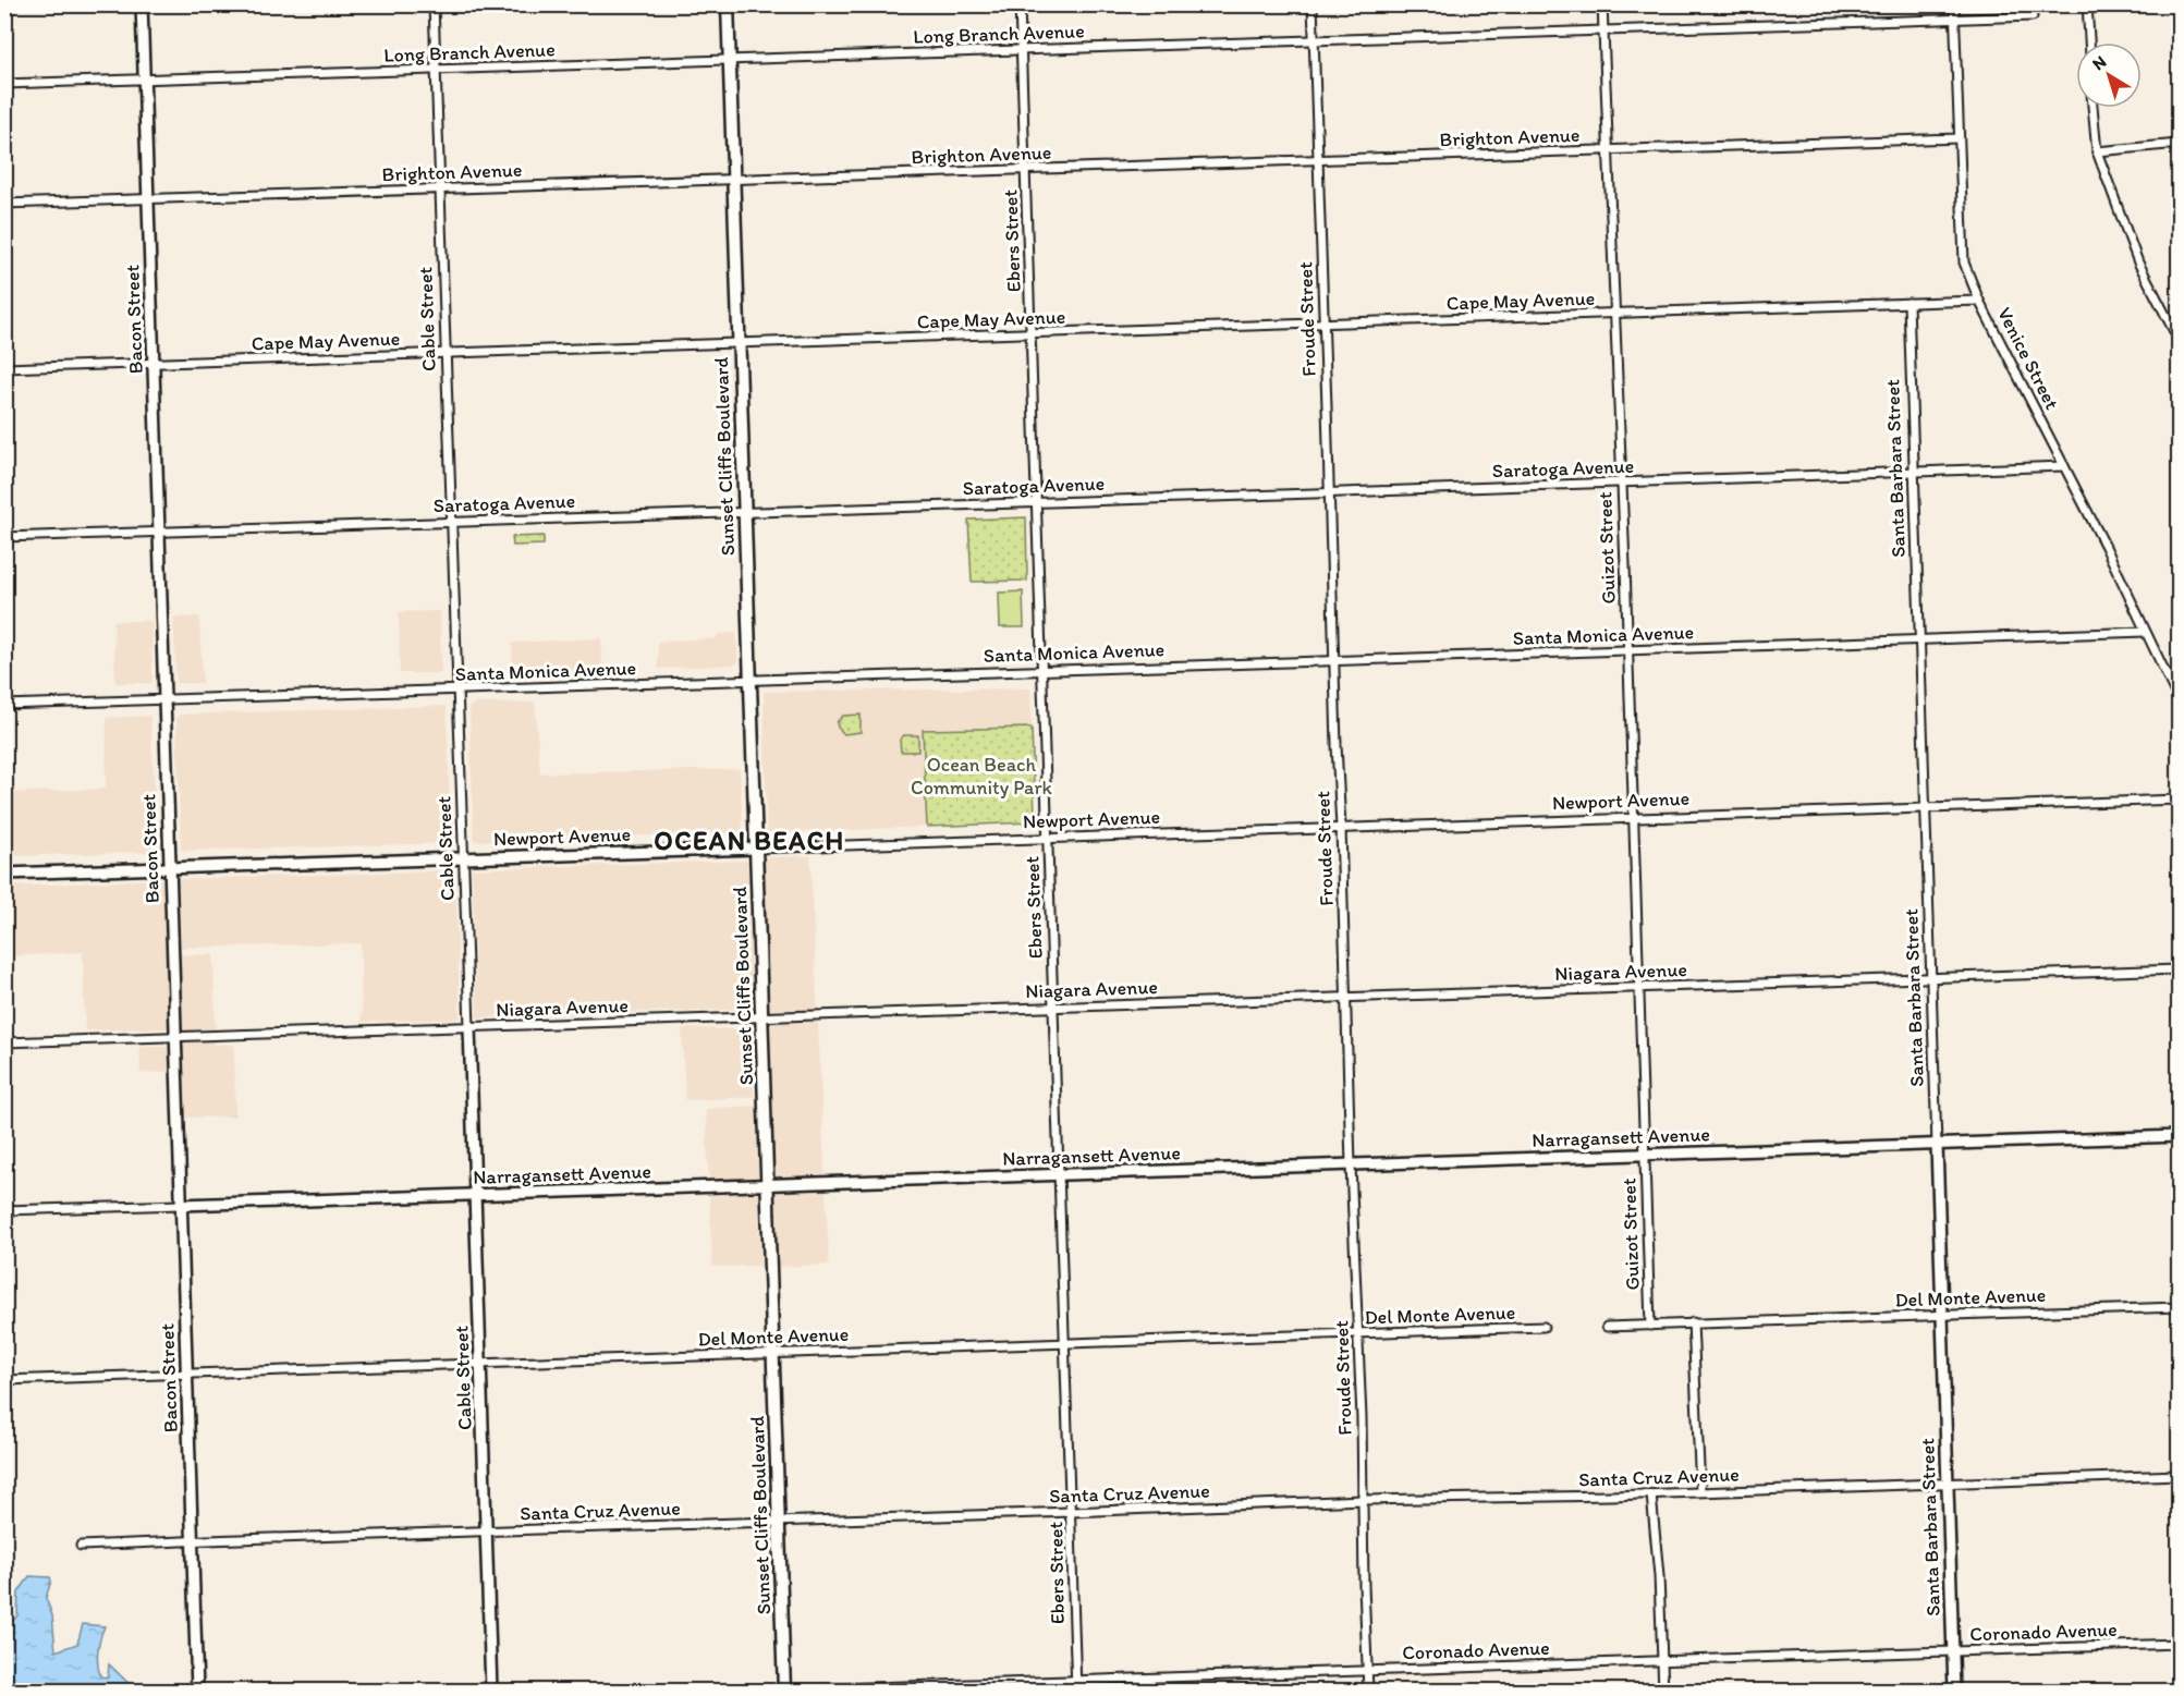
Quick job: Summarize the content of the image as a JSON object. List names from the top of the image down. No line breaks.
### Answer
{"streets":{"main road":["Sunset Cliffs Boulevard"],"street":["Long Branch Avenue","Brighton Avenue","Ebers Street","Cape May Avenue","Bacon Street","Cable Street","Froude Street","Venice Street","Saratoga Avenue","Santa Barbara Street","Guizot Street","Santa Monica Avenue","Newport Avenue","Niagara Avenue","Narragansett Avenue","Del Monte Avenue","Santa Cruz Avenue","Coronado Avenue"]},"crossings":[["Long Branch Avenue","Ebers Street"],["Long Branch Avenue","Bacon Street"],["Long Branch Avenue","Cable Street"],["Long Branch Avenue","Froude Street"],["Long Branch Avenue","Venice Street"],["Long Branch Avenue","Sunset Cliffs Boulevard"],["Long Branch Avenue","Guizot Street"],["Brighton Avenue","Ebers Street"],["Brighton Avenue","Bacon Street"],["Brighton Avenue","Cable Street"],["Brighton Avenue","Froude Street"],["Brighton Avenue","Venice Street"],["Brighton Avenue","Sunset Cliffs Boulevard"],["Brighton Avenue","Guizot Street"],["Ebers Street","Cape May Avenue"],["Ebers Street","Saratoga Avenue"],["Ebers Street","Santa Monica Avenue"],["Ebers Street","Newport Avenue"],["Ebers Street","Niagara Avenue"],["Ebers Street","Narragansett Avenue"],["Ebers Street","Del Monte Avenue"],["Ebers Street","Santa Cruz Avenue"],["Ebers Street","Coronado Avenue"],["Cape May Avenue","Bacon Street"],["Cape May Avenue","Cable Street"],["Cape May Avenue","Froude Street"],["Cape May Avenue","Venice Street"],["Cape May Avenue","Sunset Cliffs Boulevard"],["Cape May Avenue","Santa Barbara Street"],["Cape May Avenue","Guizot Street"],["Bacon Street","Saratoga Avenue"],["Bacon Street","Santa Monica Avenue"],["Bacon Street","Newport Avenue"],["Bacon Street","Niagara Avenue"],["Bacon Street","Narragansett Avenue"],["Bacon Street","Del Monte Avenue"],["Bacon Street","Santa Cruz Avenue"],["Cable Street","Saratoga Avenue"],["Cable Street","Santa Monica Avenue"],["Cable Street","Newport Avenue"],["Cable Street","Niagara Avenue"],["Cable Street","Narragansett Avenue"],["Cable Street","Del Monte Avenue"],["Cable Street","Santa Cruz Avenue"],["Froude Street","Saratoga Avenue"],["Froude Street","Santa Monica Avenue"],["Froude Street","Newport Avenue"],["Froude Street","Niagara Avenue"],["Froude Street","Narragansett Avenue"],["Froude Street","Del Monte Avenue"],["Froude Street","Santa Cruz Avenue"],["Froude Street","Coronado Avenue"],["Venice Street","Saratoga Avenue"],["Venice Street","Santa Monica Avenue"],["Sunset Cliffs Boulevard","Saratoga Avenue"],["Sunset Cliffs Boulevard","Santa Monica Avenue"],["Sunset Cliffs Boulevard","Newport Avenue"],["Sunset Cliffs Boulevard","Niagara Avenue"],["Sunset Cliffs Boulevard","Narragansett Avenue"],["Sunset Cliffs Boulevard","Del Monte Avenue"],["Sunset Cliffs Boulevard","Santa Cruz Avenue"],["Sunset Cliffs Boulevard","Coronado Avenue"],["Saratoga Avenue","Santa Barbara Street"],["Saratoga Avenue","Guizot Street"],["Santa Barbara Street","Santa Monica Avenue"],["Santa Barbara Street","Newport Avenue"],["Santa Barbara Street","Niagara Avenue"],["Santa Barbara Street","Narragansett Avenue"],["Santa Barbara Street","Del Monte Avenue"],["Santa Barbara Street","Santa Cruz Avenue"],["Santa Barbara Street","Coronado Avenue"],["Guizot Street","Santa Monica Avenue"],["Guizot Street","Newport Avenue"],["Guizot Street","Niagara Avenue"],["Guizot Street","Narragansett Avenue"],["Guizot Street","Del Monte Avenue"]],"districts":["OCEAN BEACH"],"parks":["Ocean Beach Community Park"],"north":"top left"}
